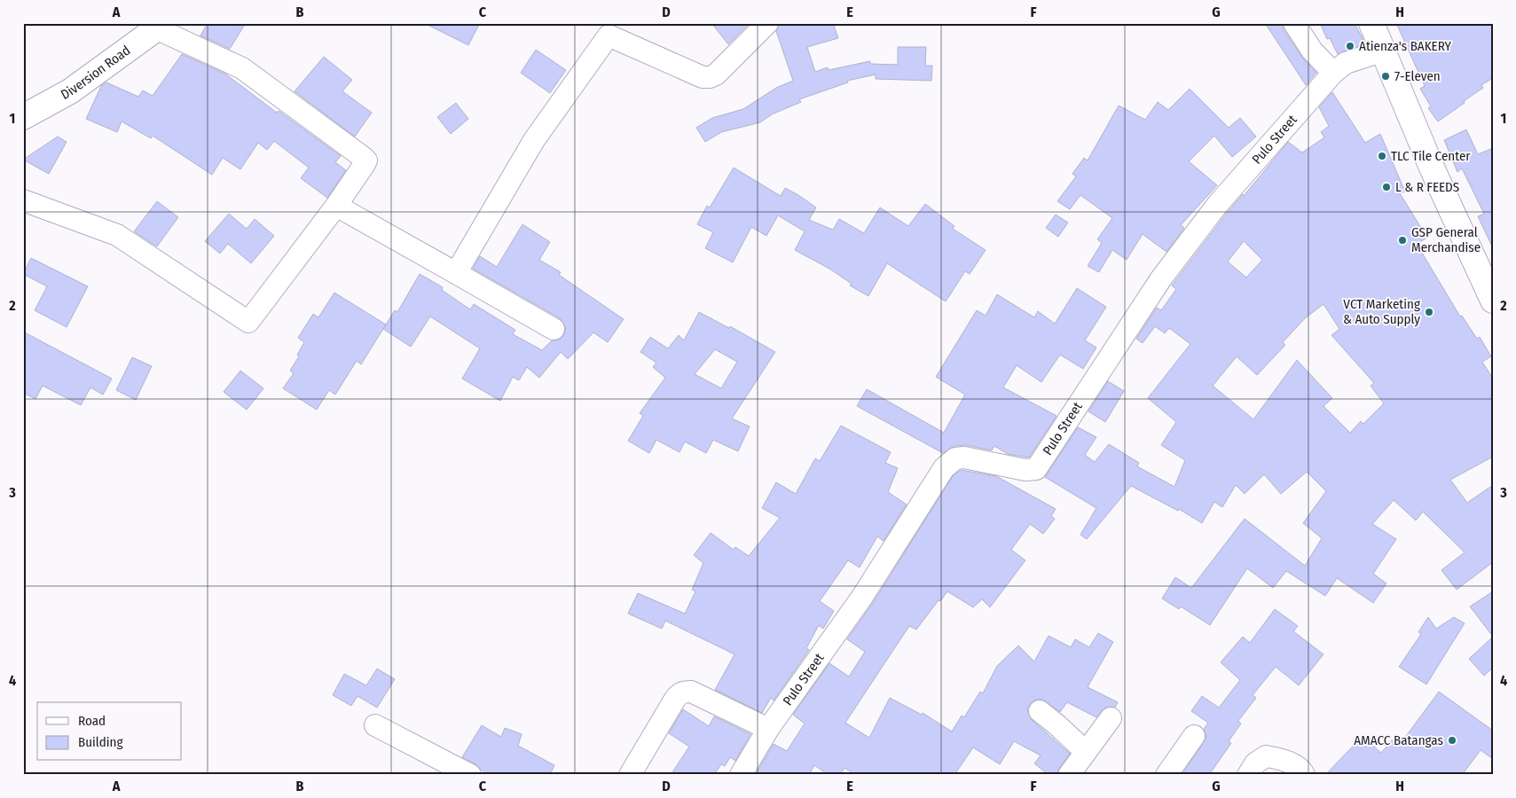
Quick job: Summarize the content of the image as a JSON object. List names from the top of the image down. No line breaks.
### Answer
{"streets":{"main road":["Diversion Road"],"street":["Pulo Street"]},"places":["Atienza's BAKERY","7-Eleven","TLC Tile Center","L & R FEEDS","GSP General Merchandise","VCT Marketing & Auto Supply","AMACC Batangas"],"legend":["Road","Building"],"grid":{"columns":["A","B","C","D","E","F","G","H"],"rows":["1","2","3","4"]}}
